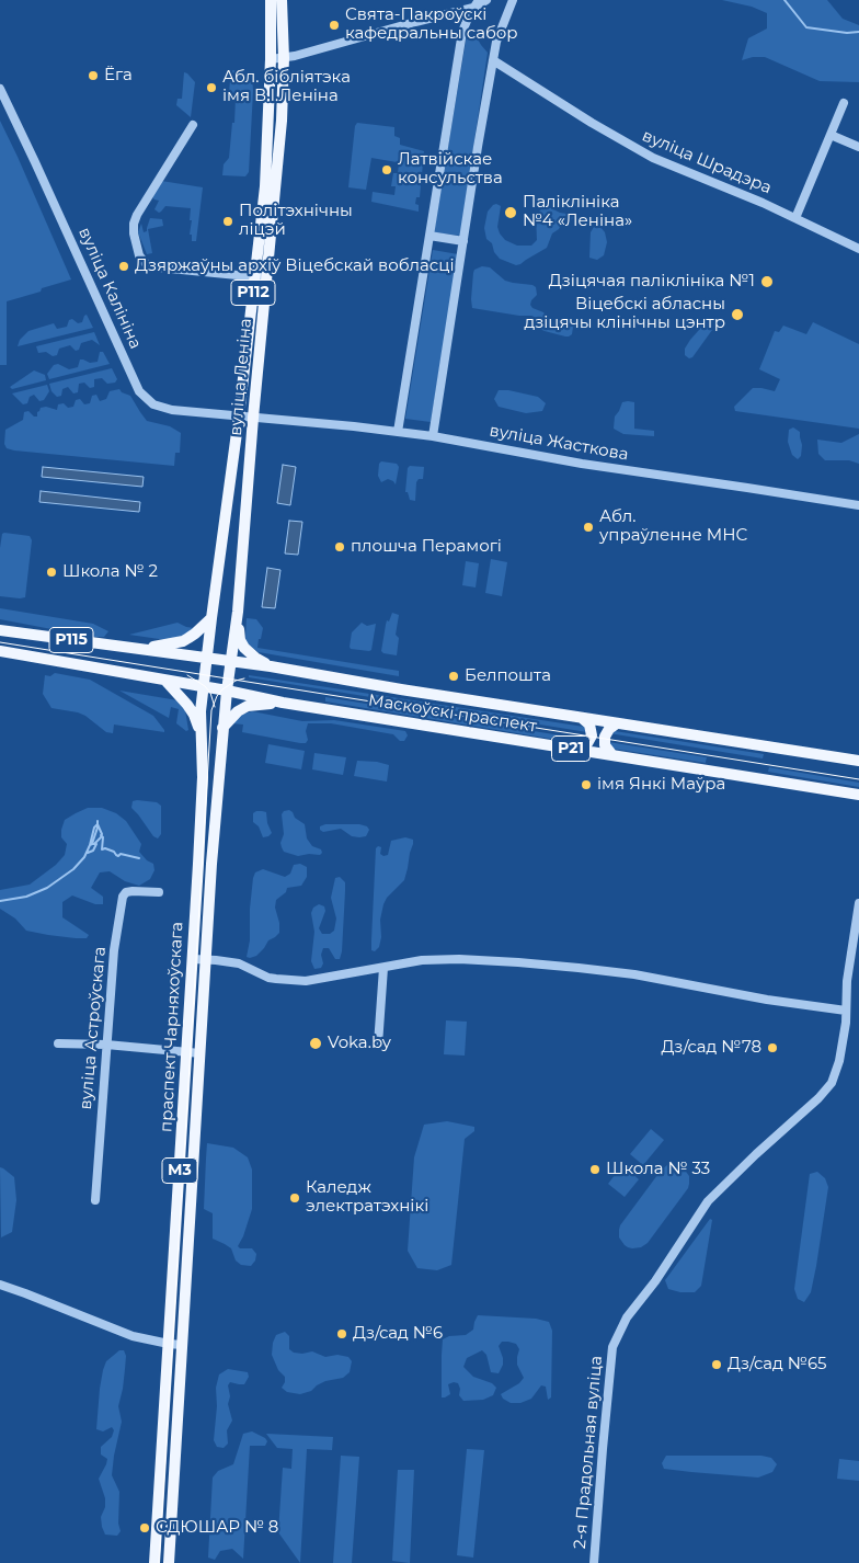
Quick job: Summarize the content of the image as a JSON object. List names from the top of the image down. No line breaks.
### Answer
{"streets":{"main road":["Р112","вуліца Леніна","Р115","Маскоўскі праспект","Р21","праспект Чарняхоўскага","М3"],"street":["вуліца Шрадэра","вуліца Калініна","вуліца Жасткова","вуліца Астроўскага","2-я Прадольная вуліца"]},"crossings":[["вуліца Калініна","вуліца Леніна"],["вуліца Калініна","вуліца Жасткова"],["вуліца Леніна","вуліца Жасткова"],["вуліца Леніна","Р115"],["вуліца Леніна","Маскоўскі праспект"],["вуліца Леніна","Р21"],["вуліца Леніна","праспект Чарняхоўскага"],["Р115","Маскоўскі праспект"],["Р115","Р21"],["Р115","праспект Чарняхоўскага"],["Маскоўскі праспект","Р21"],["Маскоўскі праспект","праспект Чарняхоўскага"],["Р21","праспект Чарняхоўскага"]],"places":["Свята-Пакроўскі кафедральны сабор","Ёга","Абл. бібліятэка імя В.І.Леніна","Латвійскае консульства","Паліклініка №4 «Леніна»","Політэхнічны ліцэй","Дзяржаўны архіў Віцебскай вобласці","Дзіцячая паліклініка №1","Віцебскі абласны дзіцячы клінічны цэнтр","Абл. упраўленне МНС","плошча Перамогі","Школа № 2","Белпошта","імя Янкі Маўра","Voka.by","Дз/сад №78","Школа № 33","Каледж электратэхнікі","Дз/сад №6","Дз/сад №65","СДЮШАР № 8"]}
